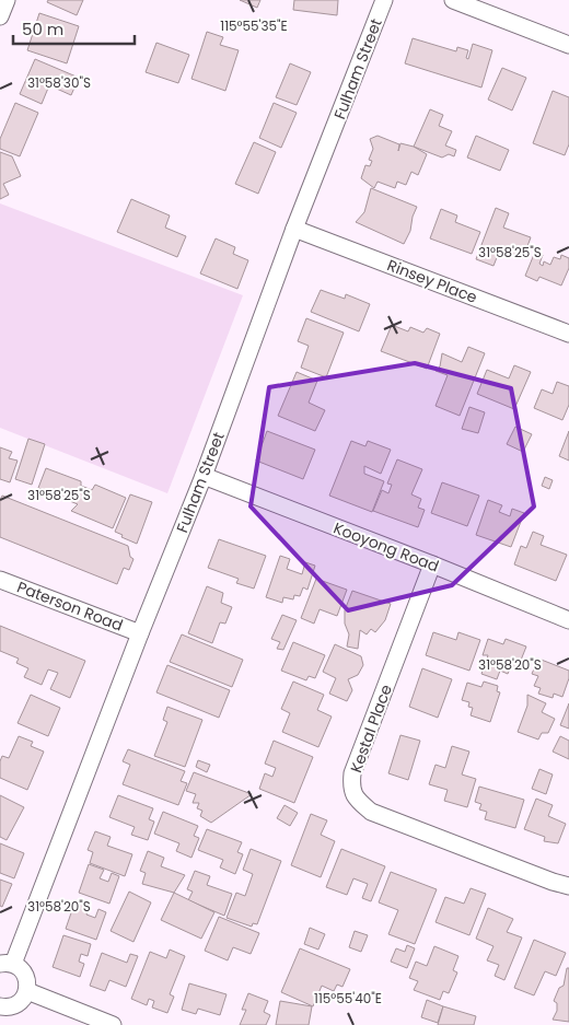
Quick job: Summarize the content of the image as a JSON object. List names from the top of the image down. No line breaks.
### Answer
{"streets":{"street":["Fulham Street","Rinsey Place","Kooyong Road","Paterson Road","Kestal Place"]},"crossings":[["Fulham Street","Rinsey Place"],["Fulham Street","Kooyong Road"],["Fulham Street","Paterson Road"],["Kooyong Road","Kestal Place"]],"scale_bar":"50 m","coordinates":["115°55'35\"E","31°58'30\"S","31°58'25\"S","31°58'20\"S","115°55'40\"E"]}
